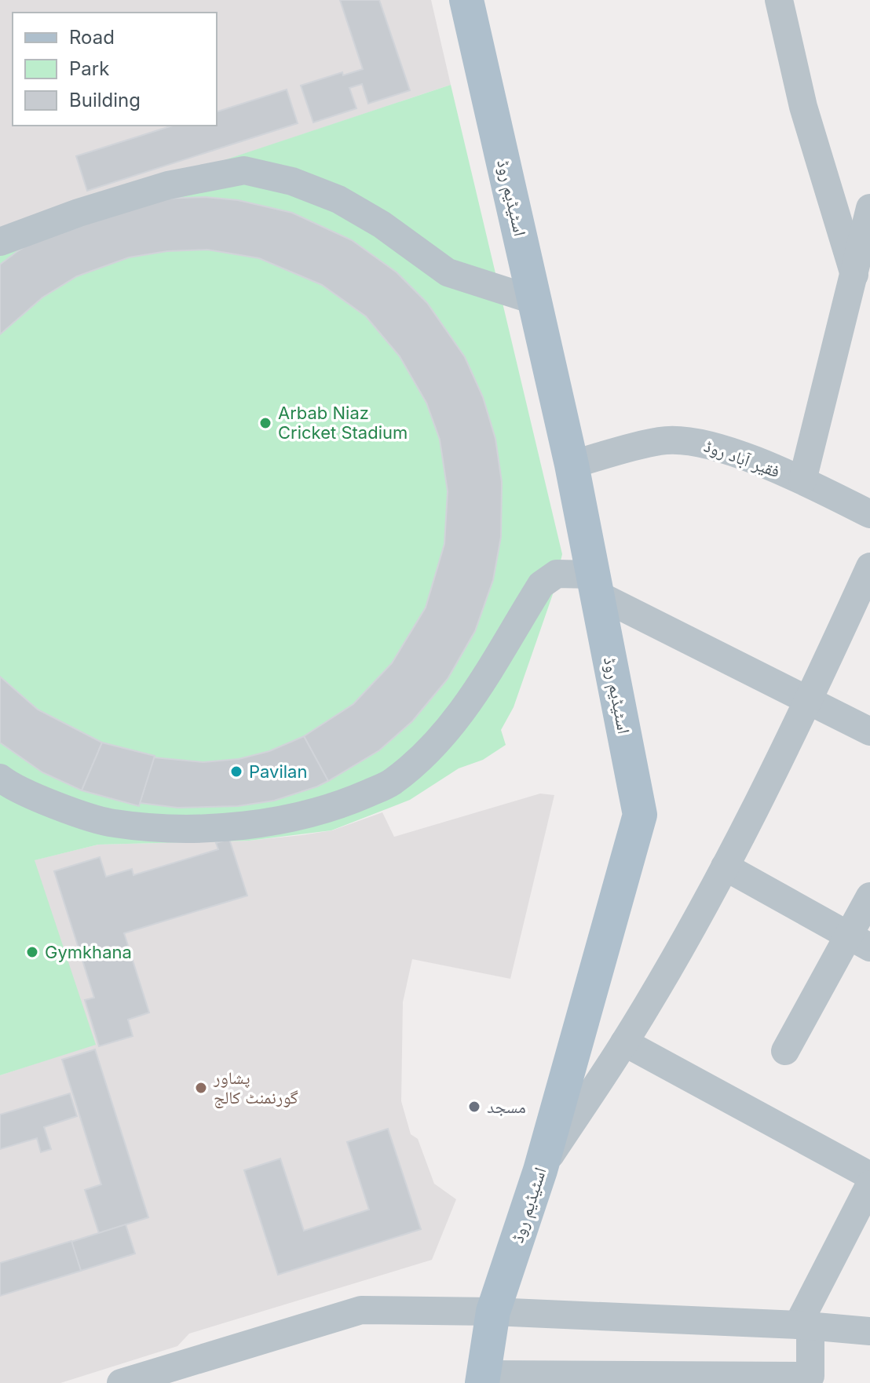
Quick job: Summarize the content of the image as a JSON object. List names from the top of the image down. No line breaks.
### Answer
{"streets":{"main road":["اسٹیڈیم روڈ"],"street":["فقیر آباد روڈ"]},"crossings":[["اسٹیڈیم روڈ","فقیر آباد روڈ"]],"places":["Arbab Niaz Cricket Stadium","Pavilan","Gymkhana","پشاور گورنمنٹ کالج","مسجد"],"legend":["Road","Park","Building"]}
